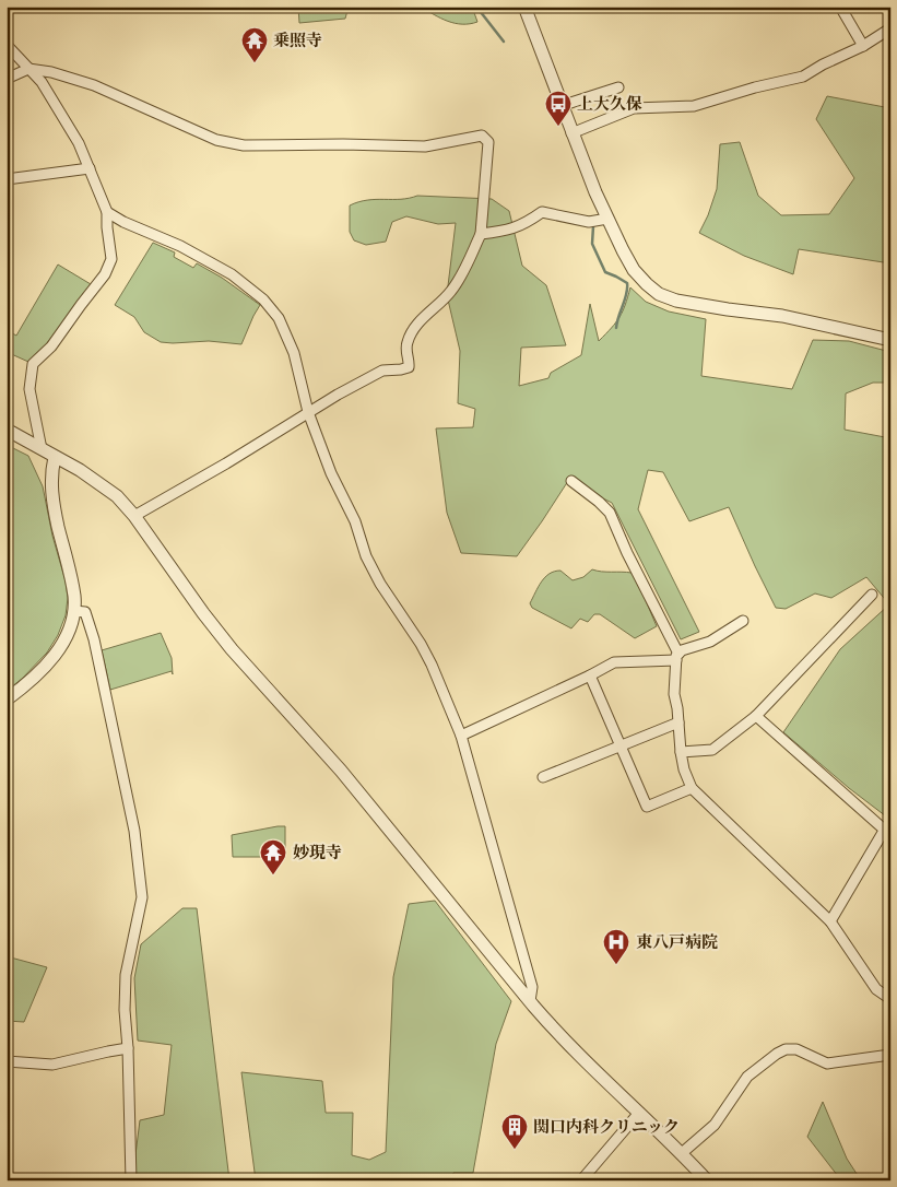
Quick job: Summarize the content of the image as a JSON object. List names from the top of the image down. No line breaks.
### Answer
{"places":{"temple":["乗照寺","妙現寺"],"bus stop":["上大久保"],"hospital":["東八戸病院"],"building":["関口内科クリニック"]}}
